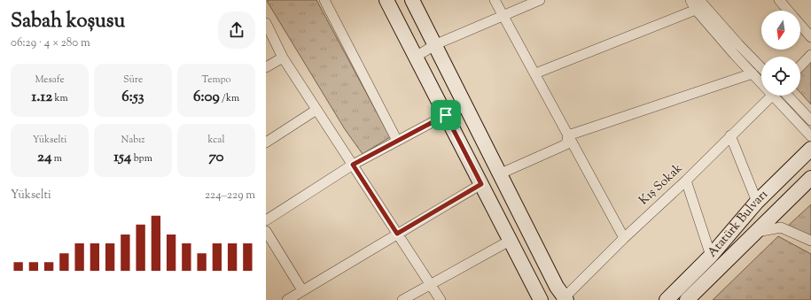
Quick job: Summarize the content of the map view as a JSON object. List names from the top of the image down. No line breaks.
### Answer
{"streets":{"street":["Kış Sokak","Atatürk Bulvarı"]},"north":"bottom","page":{"heading":["Sabah koşusu","06:29 · 4 × 280 m"],"stats":[["Mesafe","1.12 km"],["Süre","6:53"],["Tempo","6:09 /km"],["Yükselti","24 m"],["Nabız","154 bpm"],["kcal","70"]],"chart":["Yükselti","224–229 m"]}}
